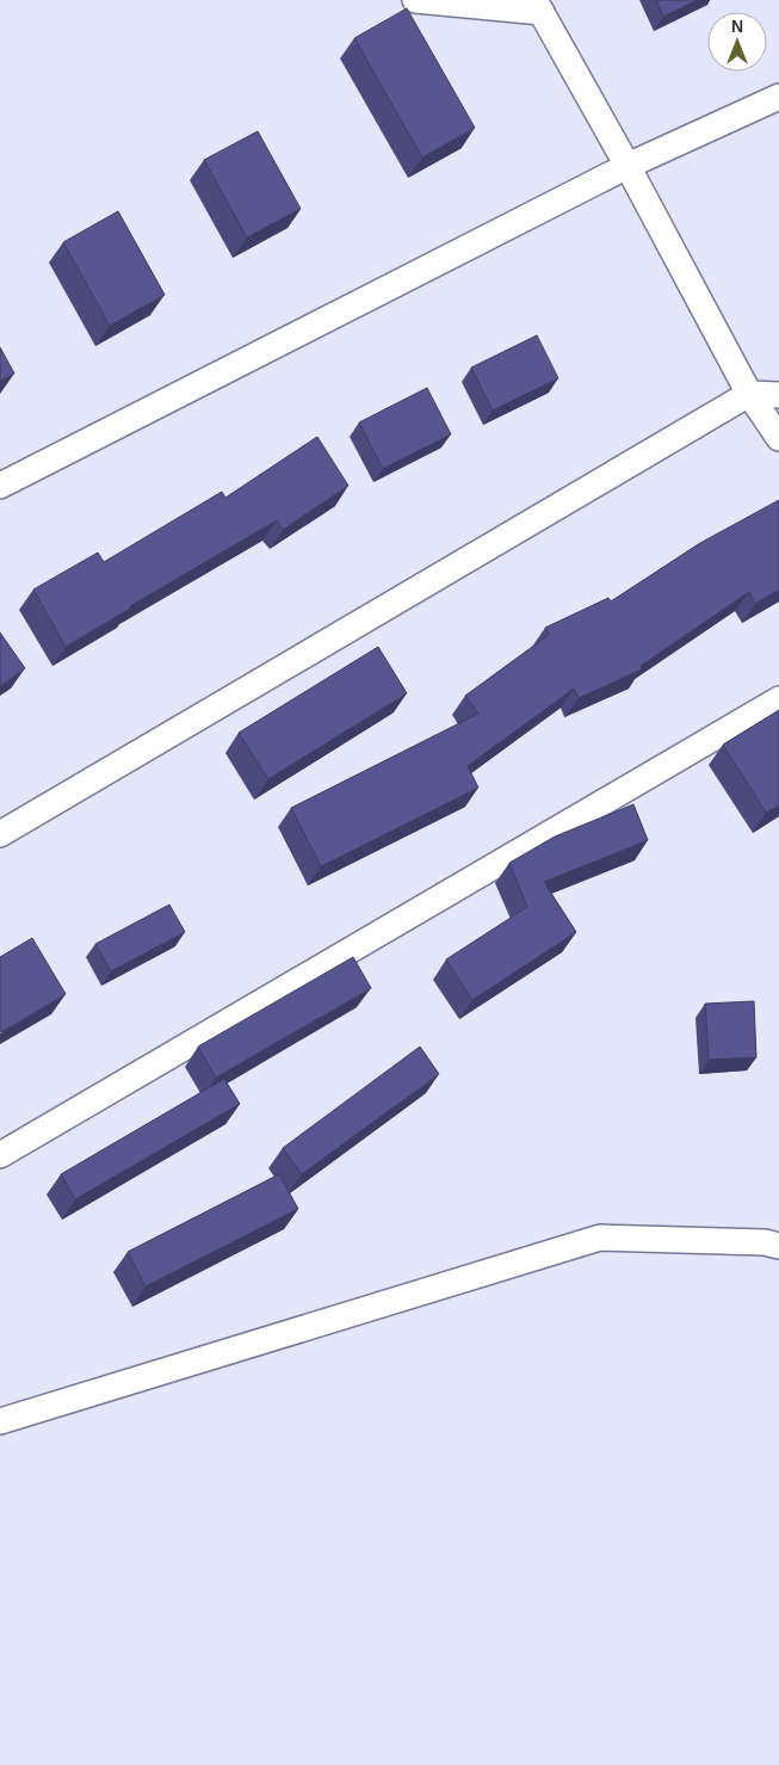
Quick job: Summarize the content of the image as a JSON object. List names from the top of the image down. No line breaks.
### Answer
{"north":"top"}
